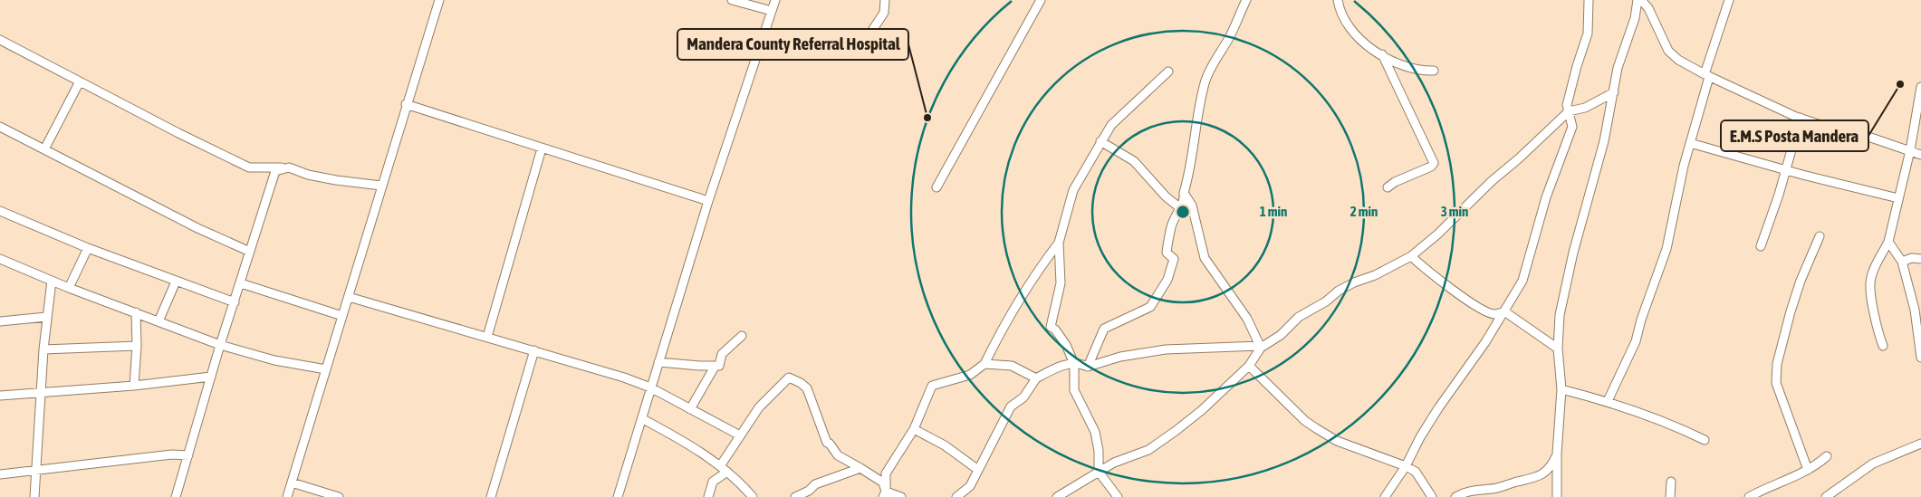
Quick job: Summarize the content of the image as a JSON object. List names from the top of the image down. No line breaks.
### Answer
{"places":["E.M.S Posta Mandera","Mandera County Referral Hospital"],"rings":["1 min","2 min","3 min"]}
